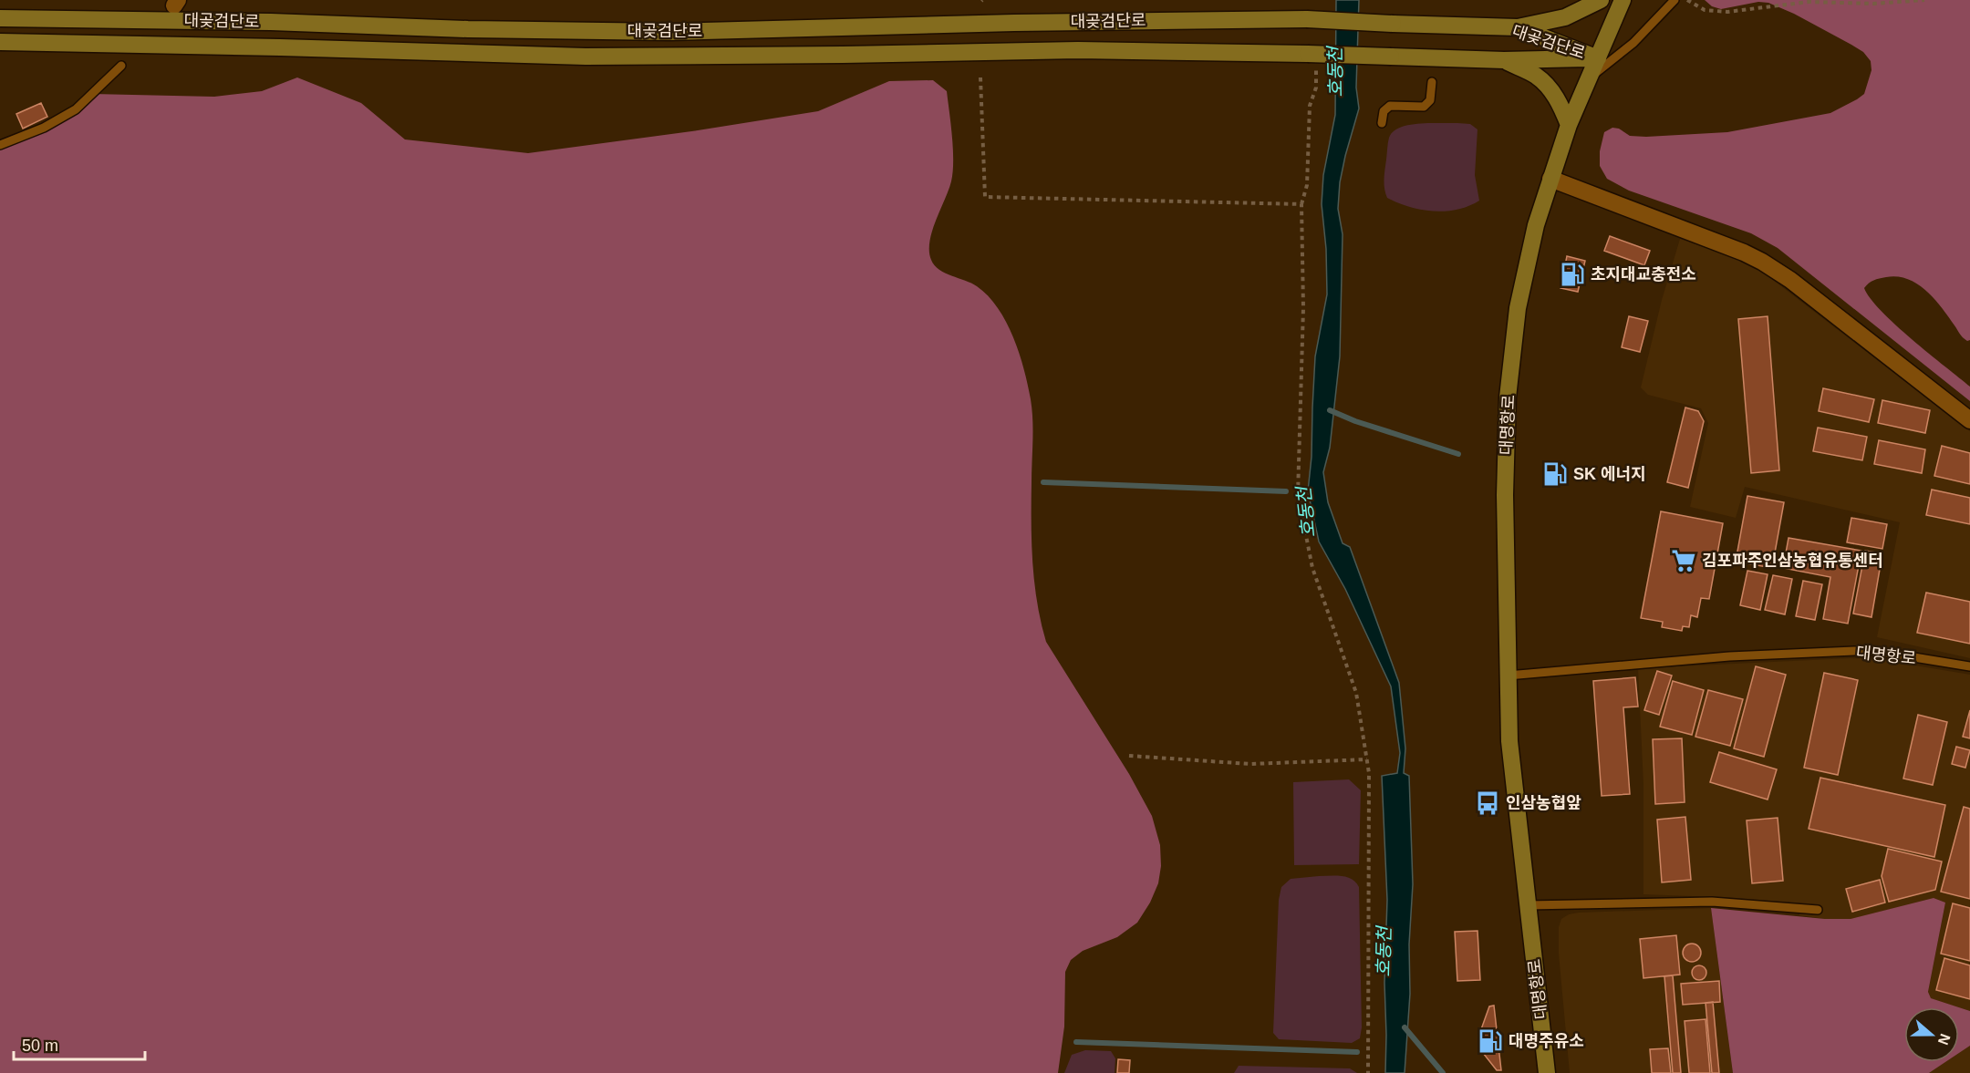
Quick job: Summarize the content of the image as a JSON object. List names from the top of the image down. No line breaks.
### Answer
{"streets":{"main road":["대곶검단로","대명항로"]},"crossings":[["대곶검단로","대명항로"]],"water":["호동천"],"places":{"fuel station":["초지대교충전소","SK 에너지","대명주유소"],"supermarket":["김포파주인삼농협유통센터"],"bus stop":["인삼농협앞"]},"scale_bar":"50 m","north":"right"}
